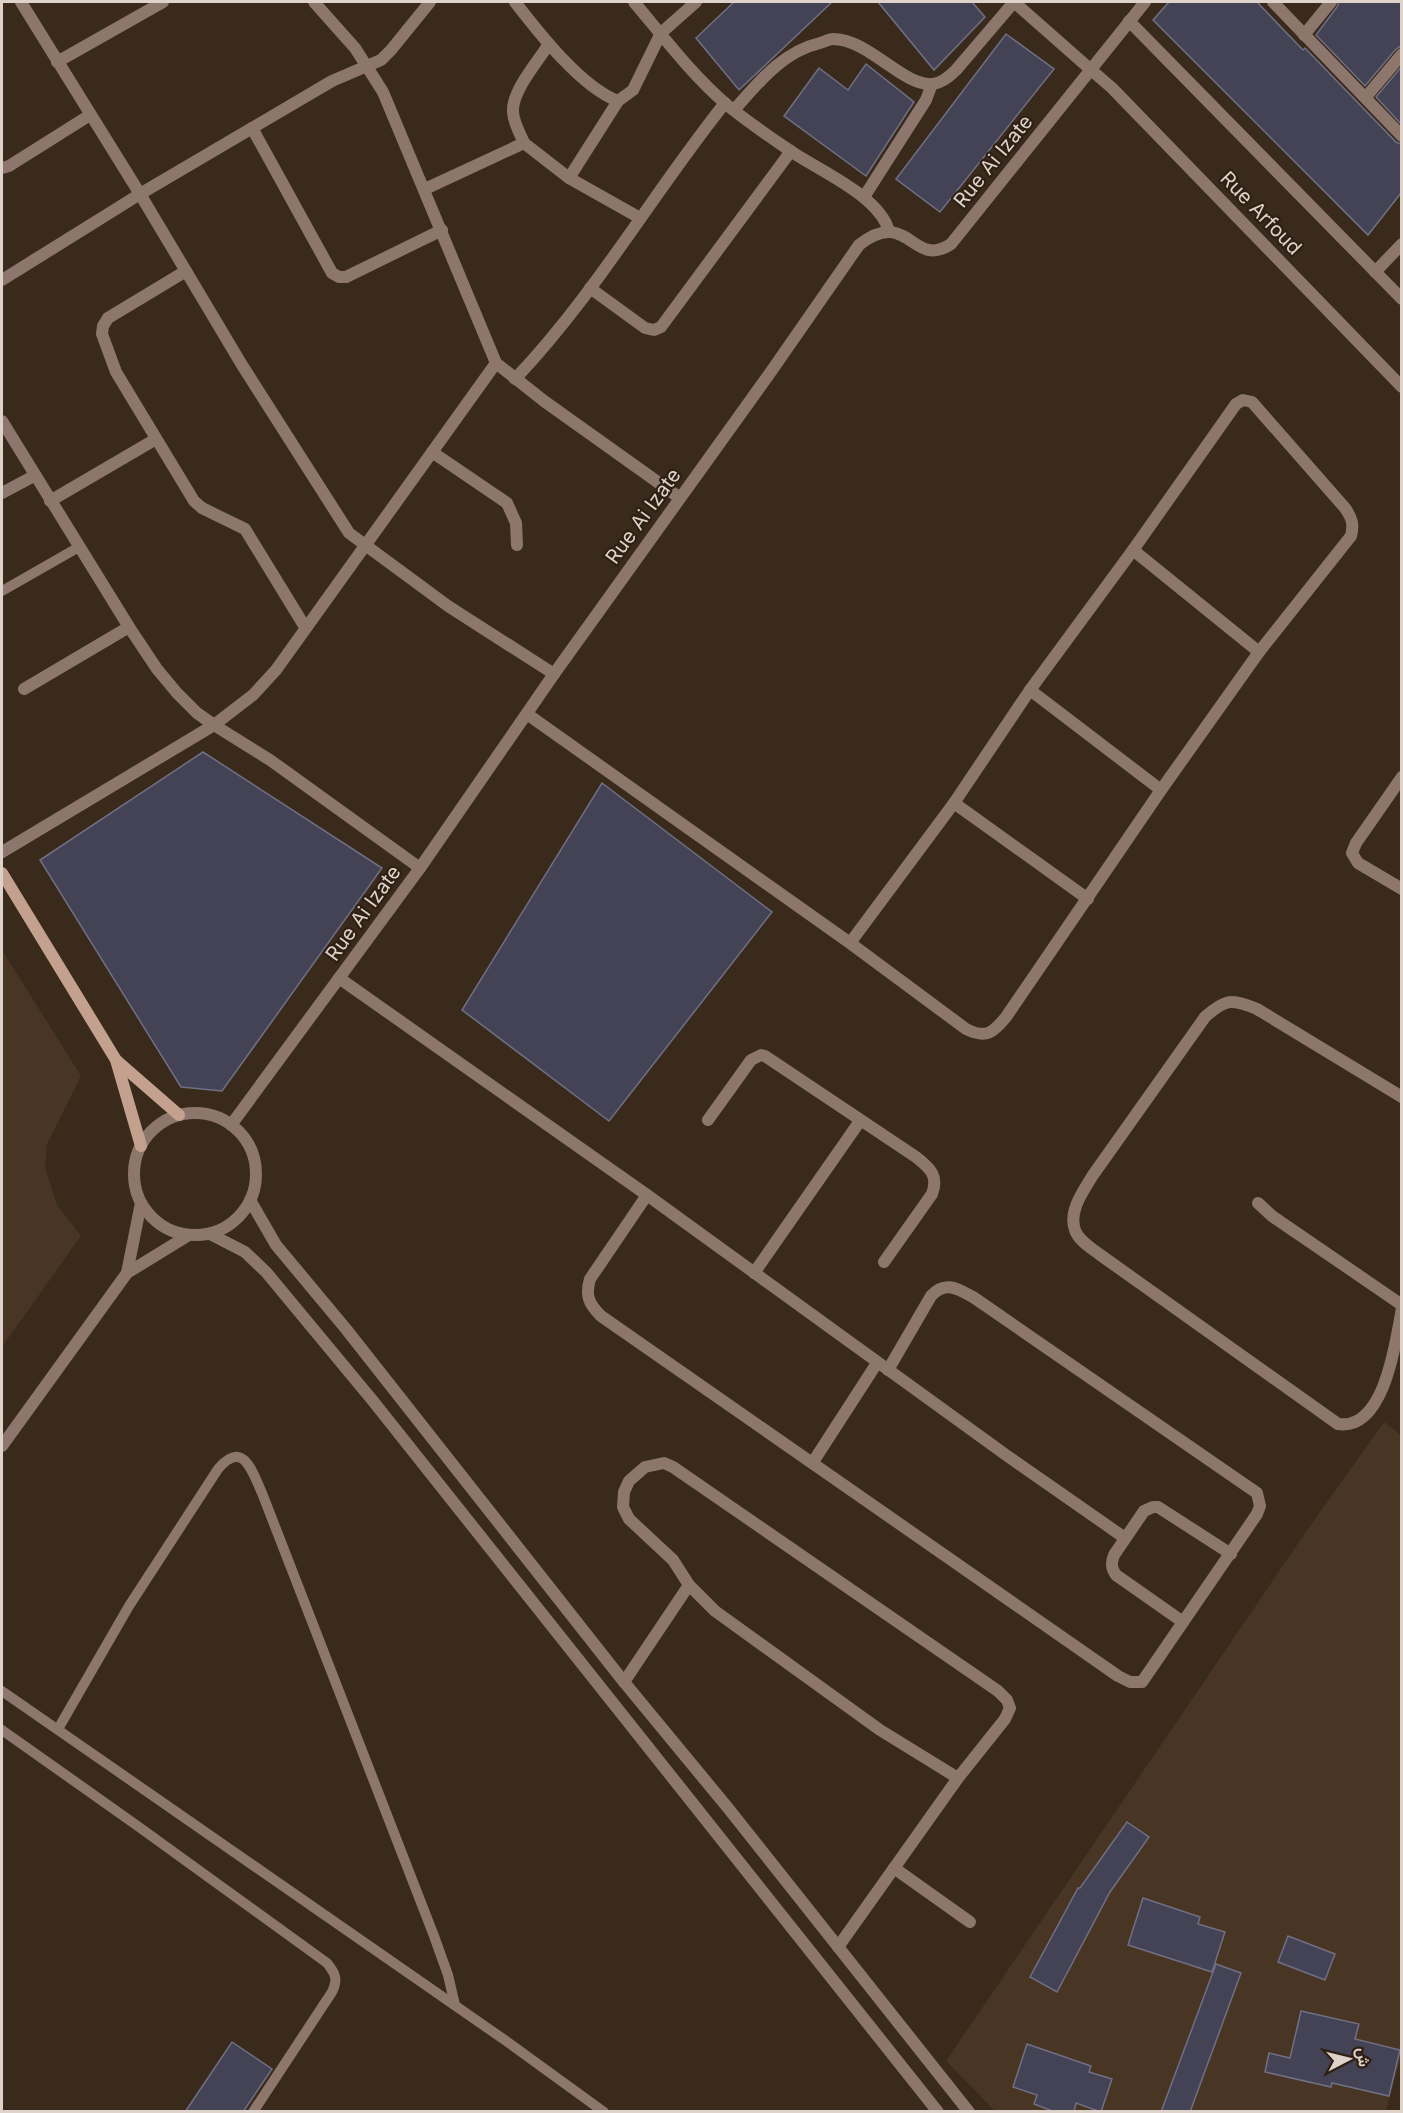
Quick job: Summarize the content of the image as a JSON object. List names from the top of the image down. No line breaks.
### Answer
{"streets":{"street":["Rue Ai Izate","Rue Arfoud"]},"crossings":[["Rue Ai Izate","Rue Arfoud"]],"north":"right"}
